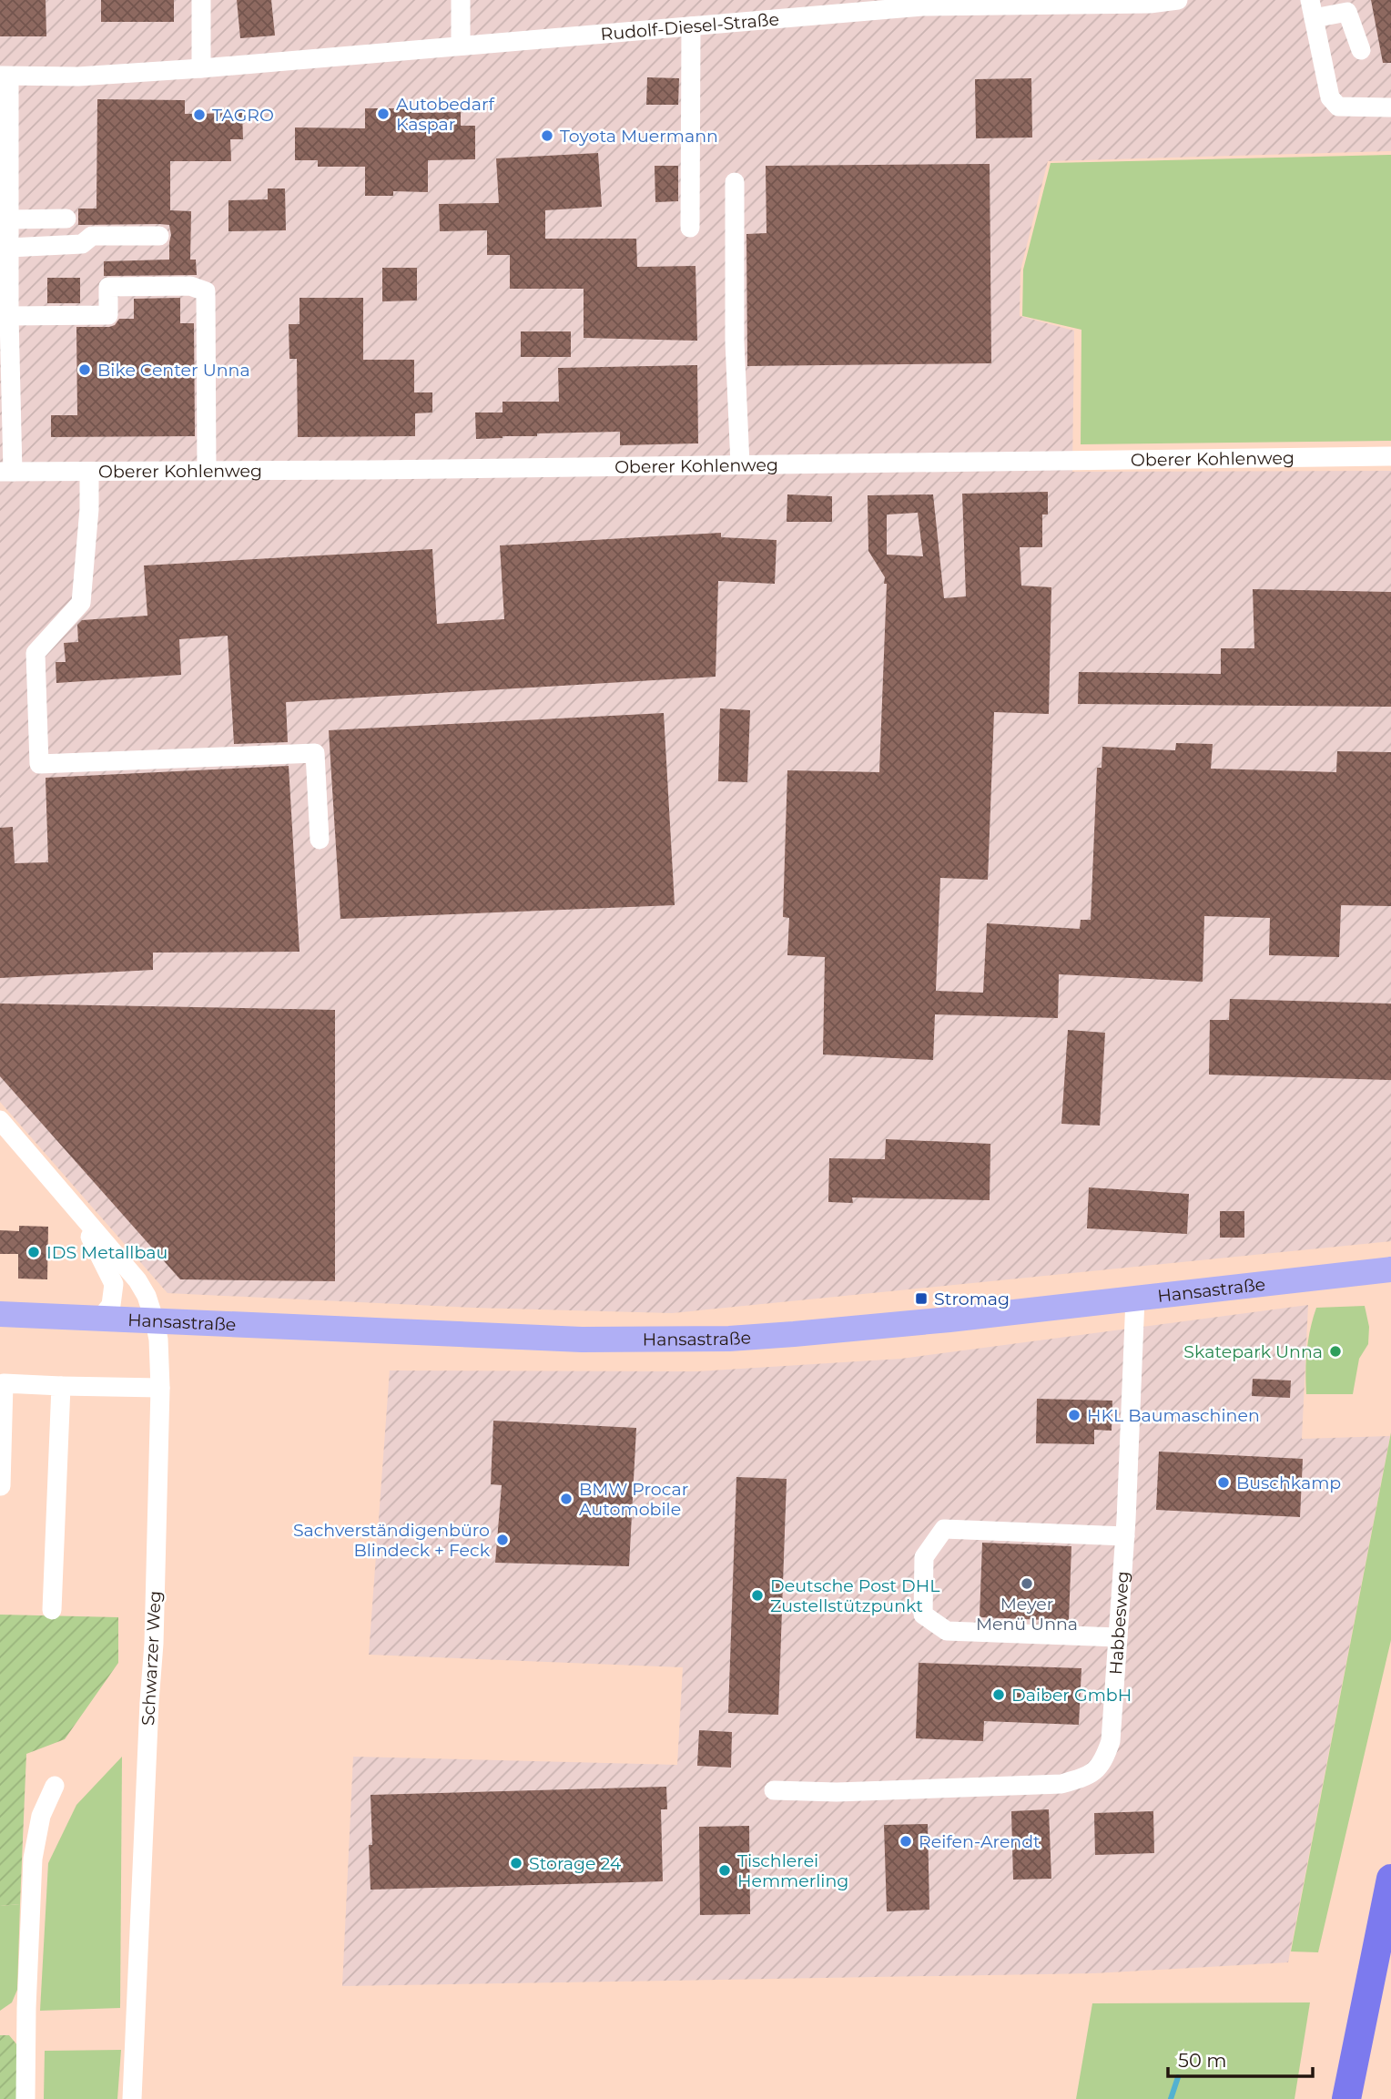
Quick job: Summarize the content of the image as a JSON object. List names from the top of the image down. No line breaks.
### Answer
{"streets":{"main road":["Hansastraße"],"street":["Rudolf-Diesel-Straße","Oberer Kohlenweg","Habbesweg","Schwarzer Weg"]},"crossings":[["Hansastraße","Habbesweg"],["Hansastraße","Schwarzer Weg"]],"places":{"other":["Autobedarf Kaspar","TAGRO","Toyota Muermann","Bike Center Unna","IDS Metallbau","Skatepark Unna","HKL Baumaschinen","Buschkamp","BMW Procar Automobile","Sachverständigenbüro Blindeck + Feck","Meyer Menü Unna","Deutsche Post DHL Zustellstützpunkt","Daiber GmbH","Reifen-Arendt","Storage 24","Tischlerei Hemmerling"],"transit":["Stromag"]},"scale_bar":"50 m"}
